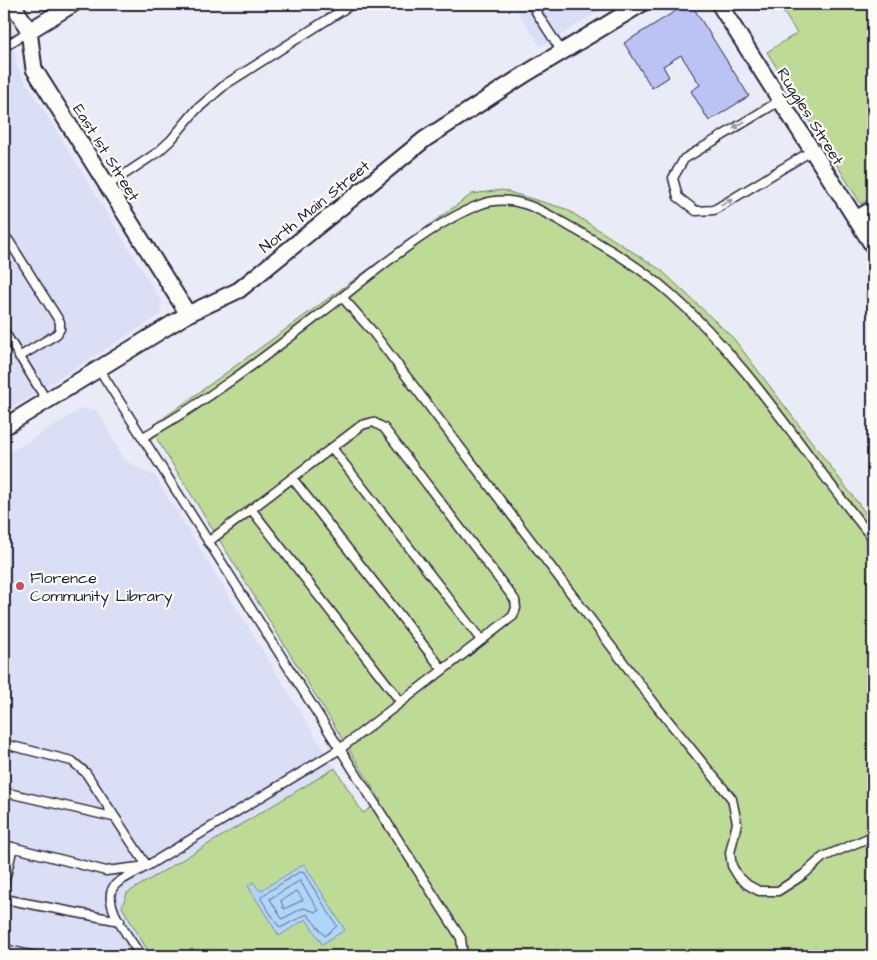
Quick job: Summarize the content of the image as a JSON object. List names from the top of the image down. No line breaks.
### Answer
{"streets":{"street":["Ruggles Street","East 1st Street","North Main Street"]},"crossings":[["East 1st Street","North Main Street"]],"places":["Florence Community Library"]}
